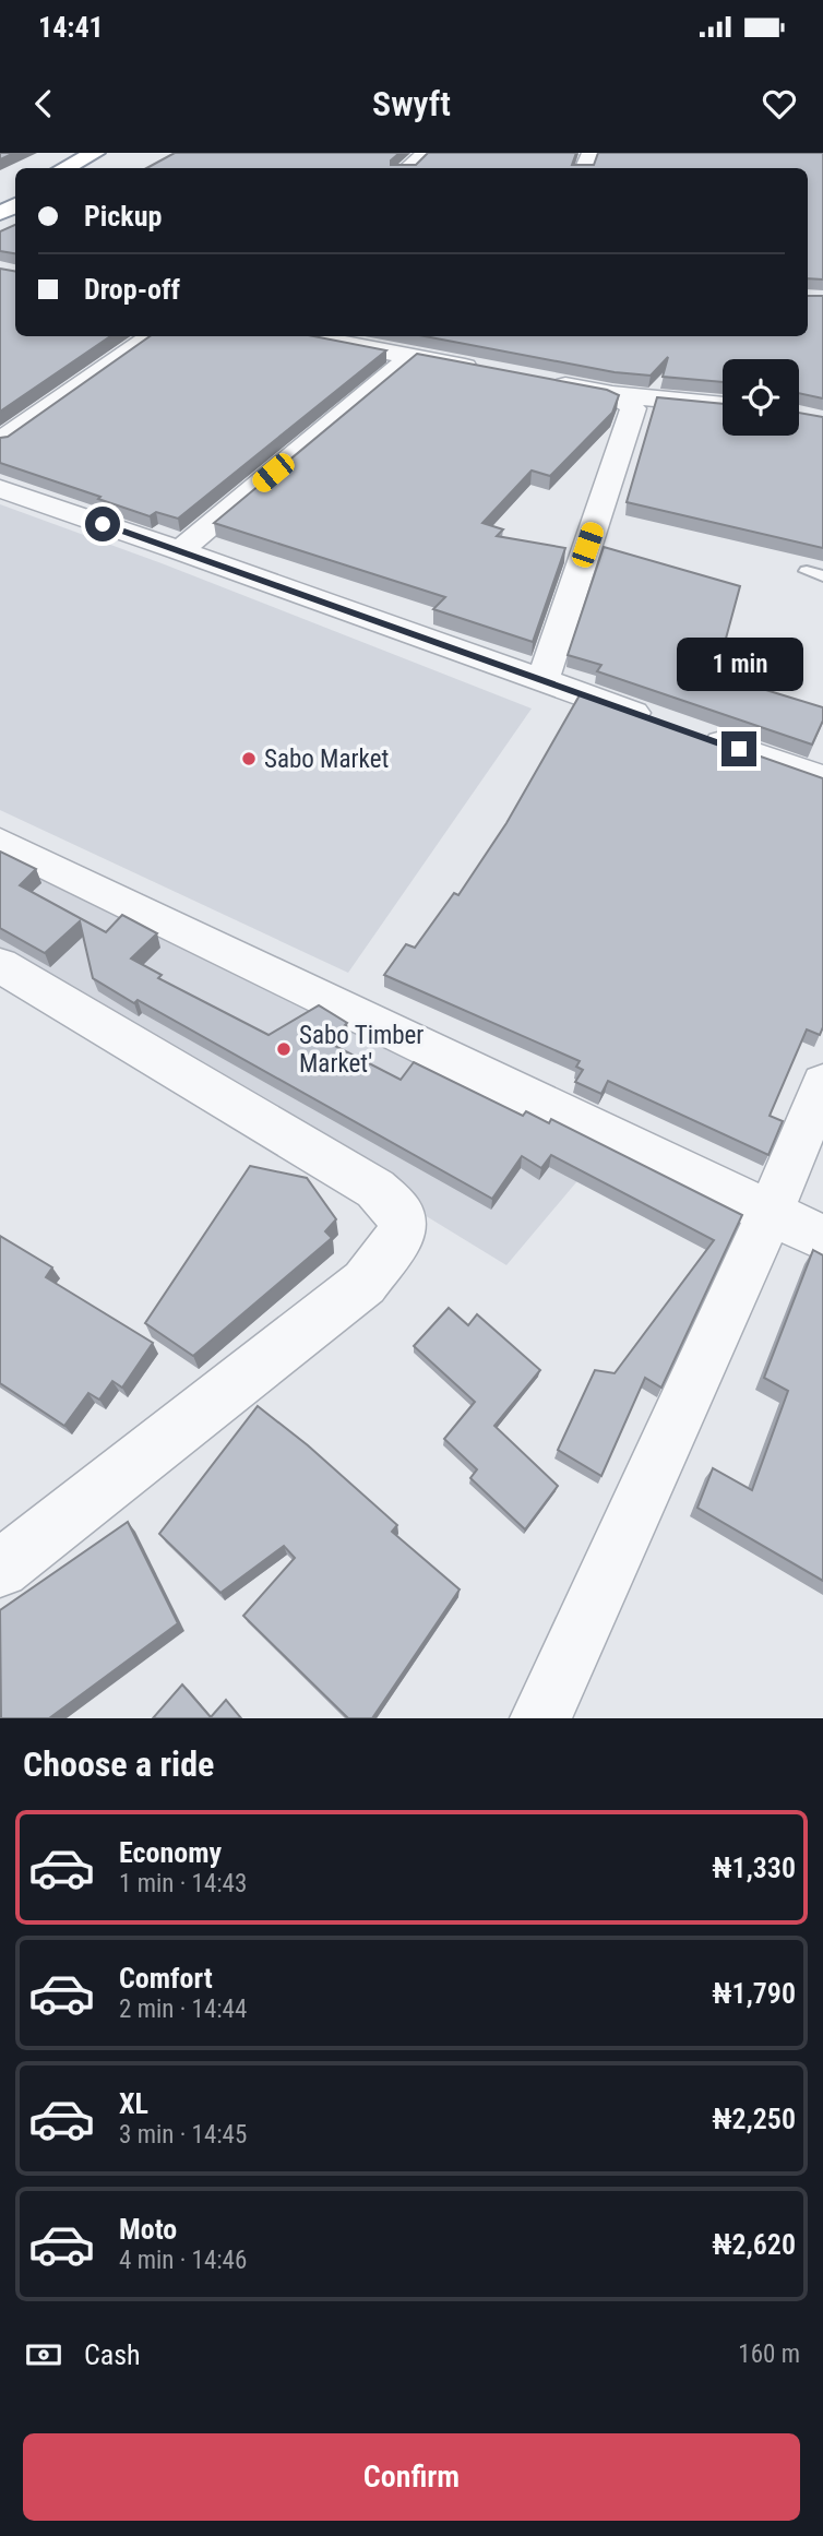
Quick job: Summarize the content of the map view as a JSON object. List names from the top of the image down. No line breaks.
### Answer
{"places":["Sabo Market","Sabo Timber Market'"],"page":{"status":"14:41","header":"Swyft","banner":["Pickup","Drop-off"],"bubble":"1 min","heading":"Choose a ride","list":[{"name":"Economy","note":"1 min · 14:43","value":"₦1,330"},{"name":"Comfort","note":"2 min · 14:44","value":"₦1,790"},{"name":"XL","note":"3 min · 14:45","value":"₦2,250"},{"name":"Moto","note":"4 min · 14:46","value":"₦2,620"}],"pay":["Cash","160 m"],"buttons":"Confirm"}}
